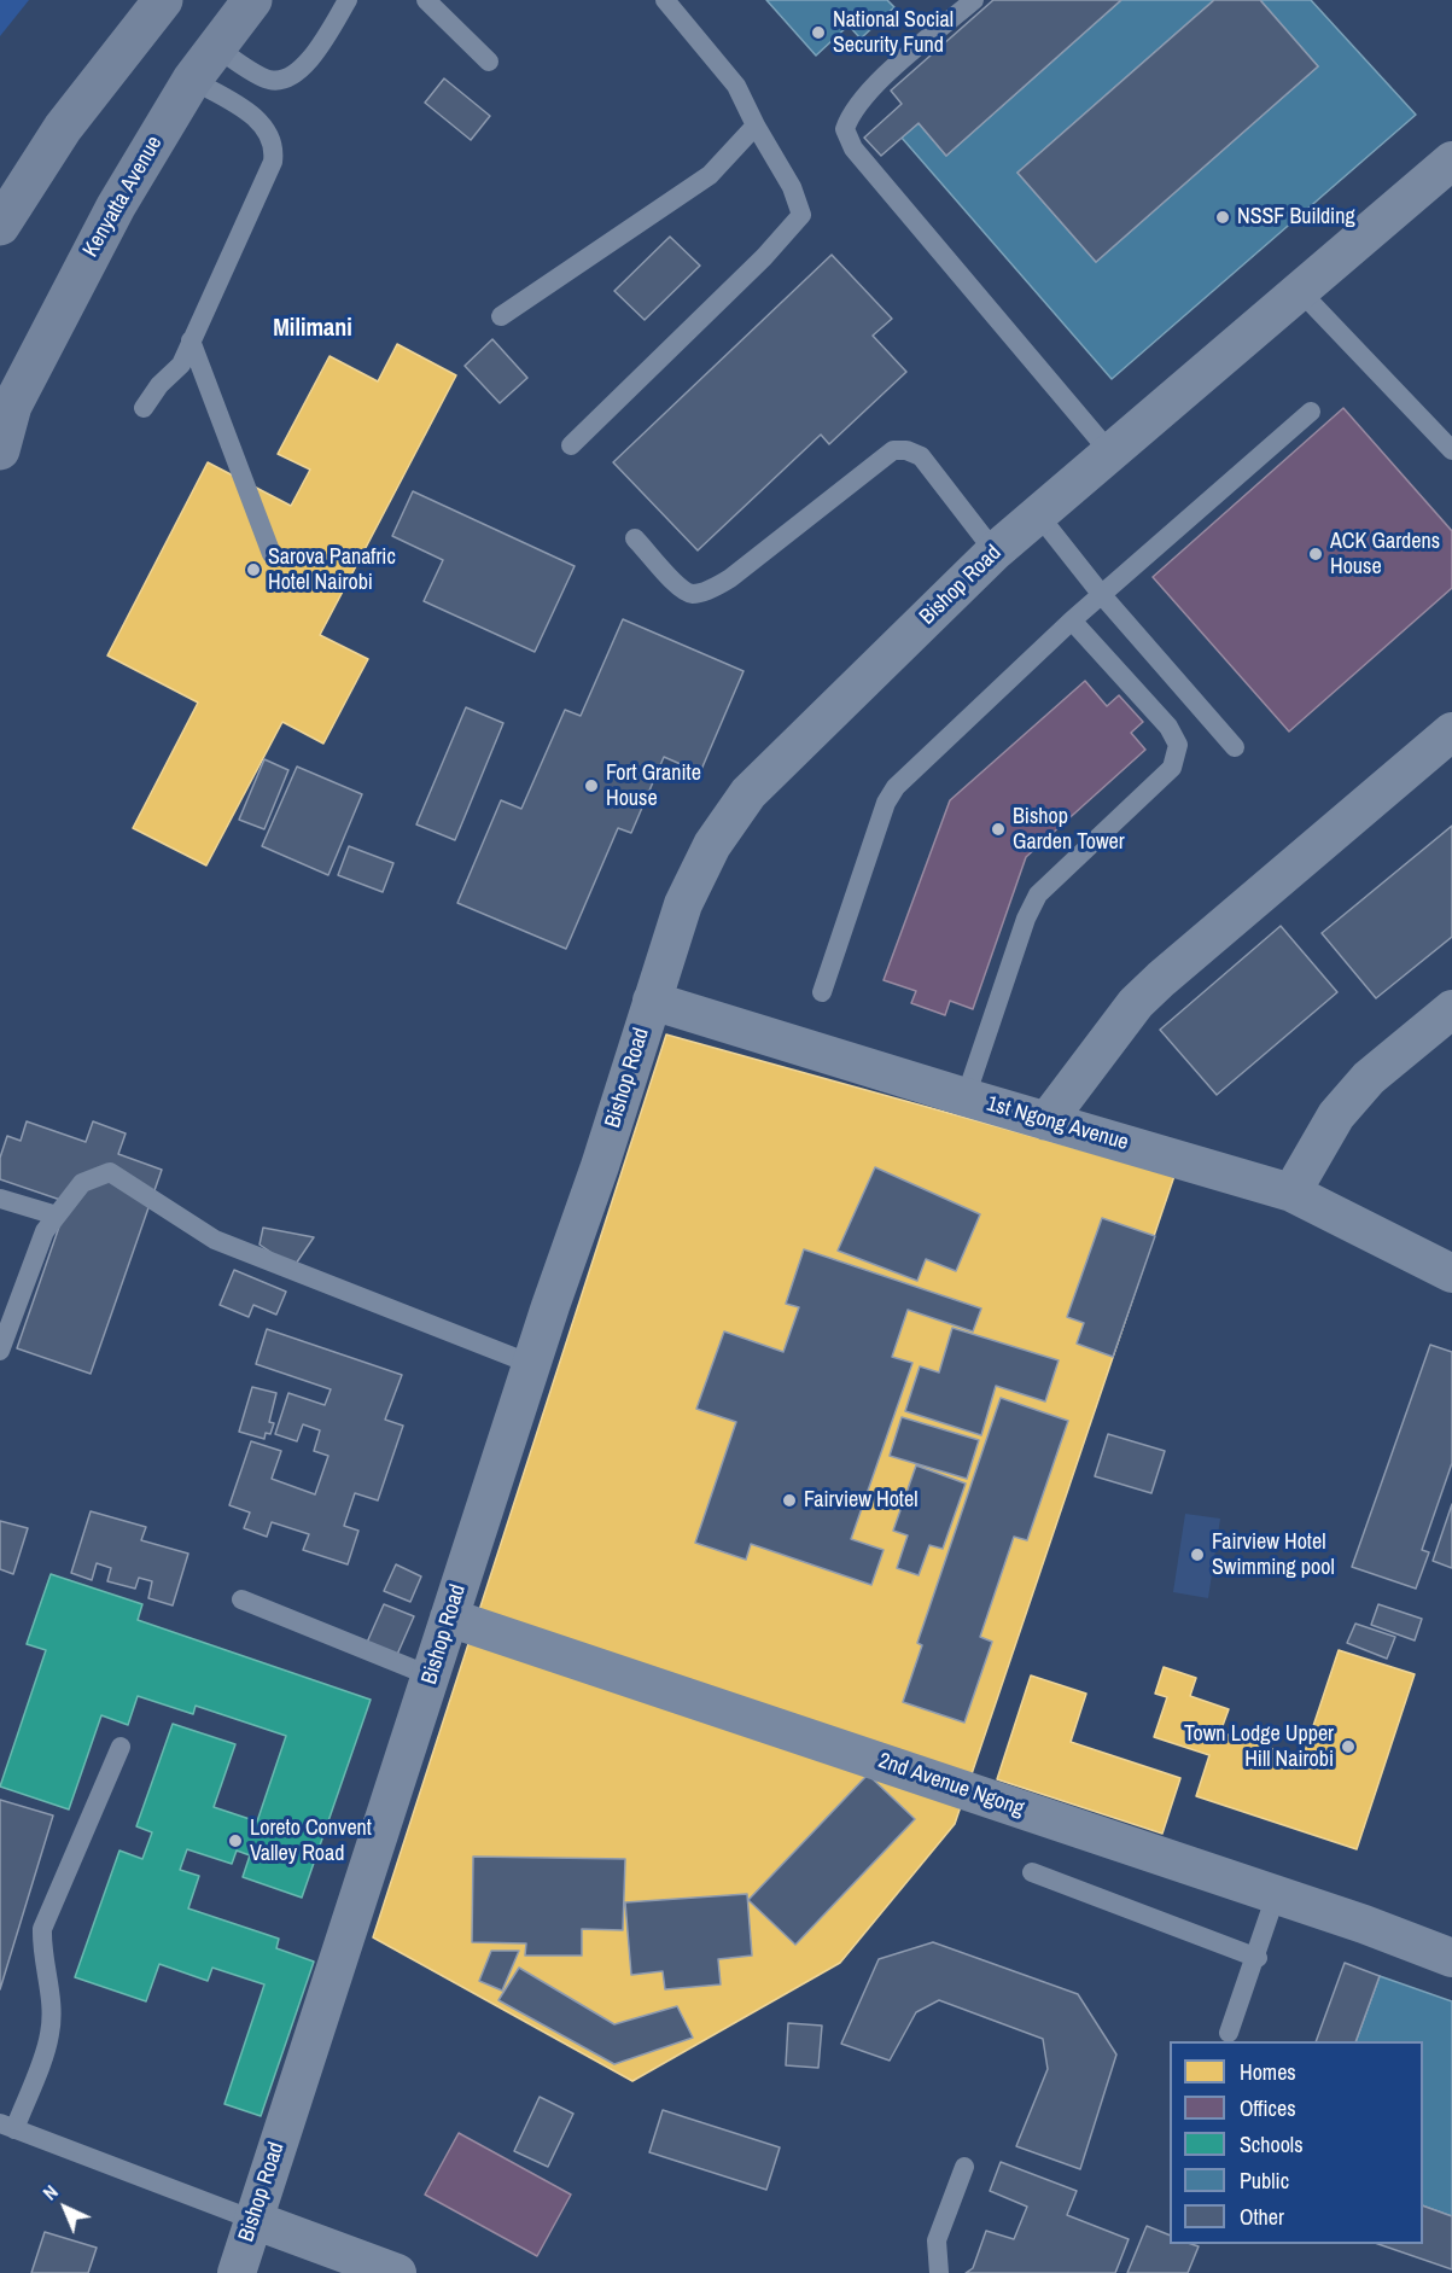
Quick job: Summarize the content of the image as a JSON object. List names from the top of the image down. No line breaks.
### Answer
{"streets":{"main road":["Kenyatta Avenue"],"street":["Bishop Road","1st Ngong Avenue","2nd Avenue Ngong"]},"crossings":[["Bishop Road","1st Ngong Avenue"],["Bishop Road","2nd Avenue Ngong"]],"districts":["Milimani"],"places":["National Social Security Fund","NSSF Building","ACK Gardens House","Sarova Panafric Hotel Nairobi","Fort Granite House","Bishop Garden Tower","Fairview Hotel","Fairview Hotel Swimming pool","Town Lodge Upper Hill Nairobi","Loreto Convent Valley Road"],"legend":["Homes","Offices","Schools","Public","Other"],"north":"top left"}
